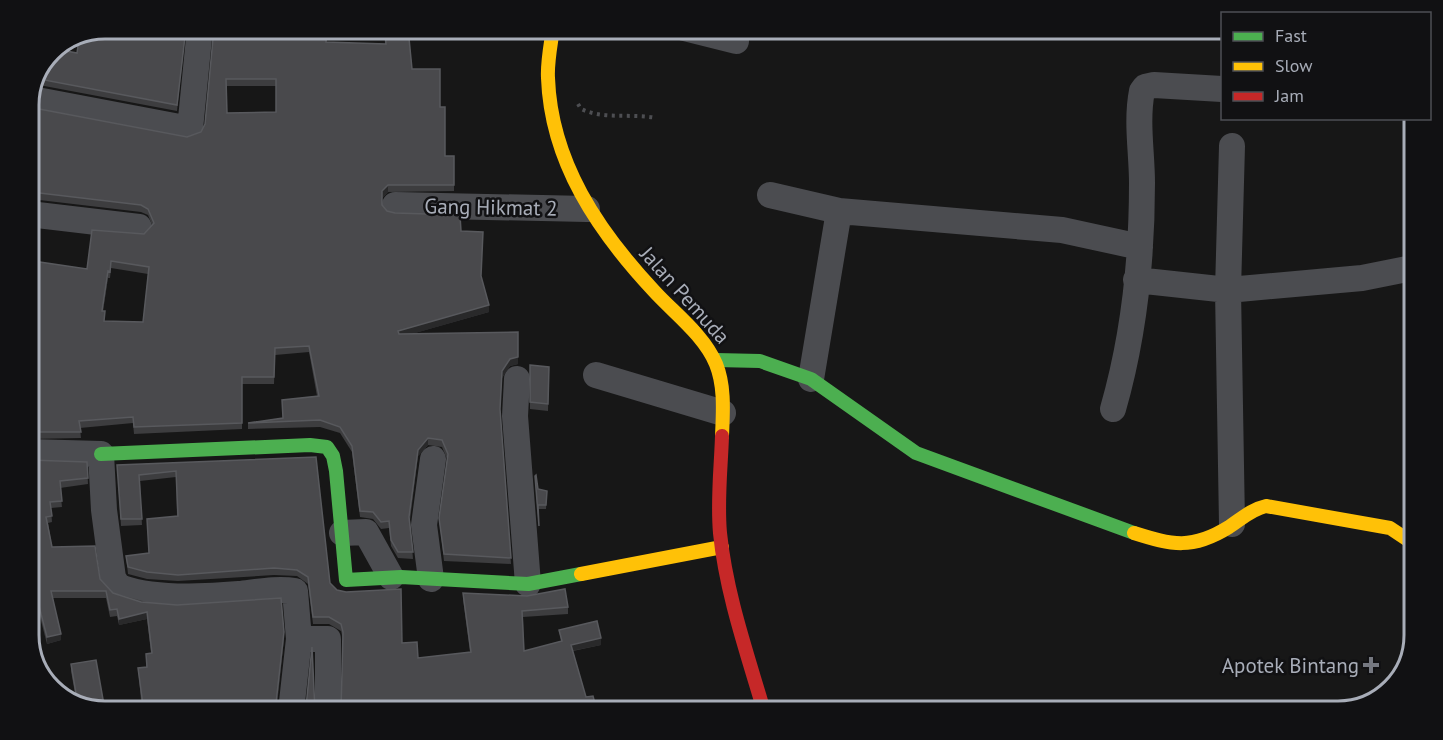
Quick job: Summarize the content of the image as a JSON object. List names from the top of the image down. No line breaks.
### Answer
{"streets":{"street":["Gang Hikmat 2","Jalan Pemuda"]},"crossings":[["Gang Hikmat 2","Jalan Pemuda"]],"places":{"health":["Apotek Bintang"]},"legend":["Fast","Slow","Jam"]}
